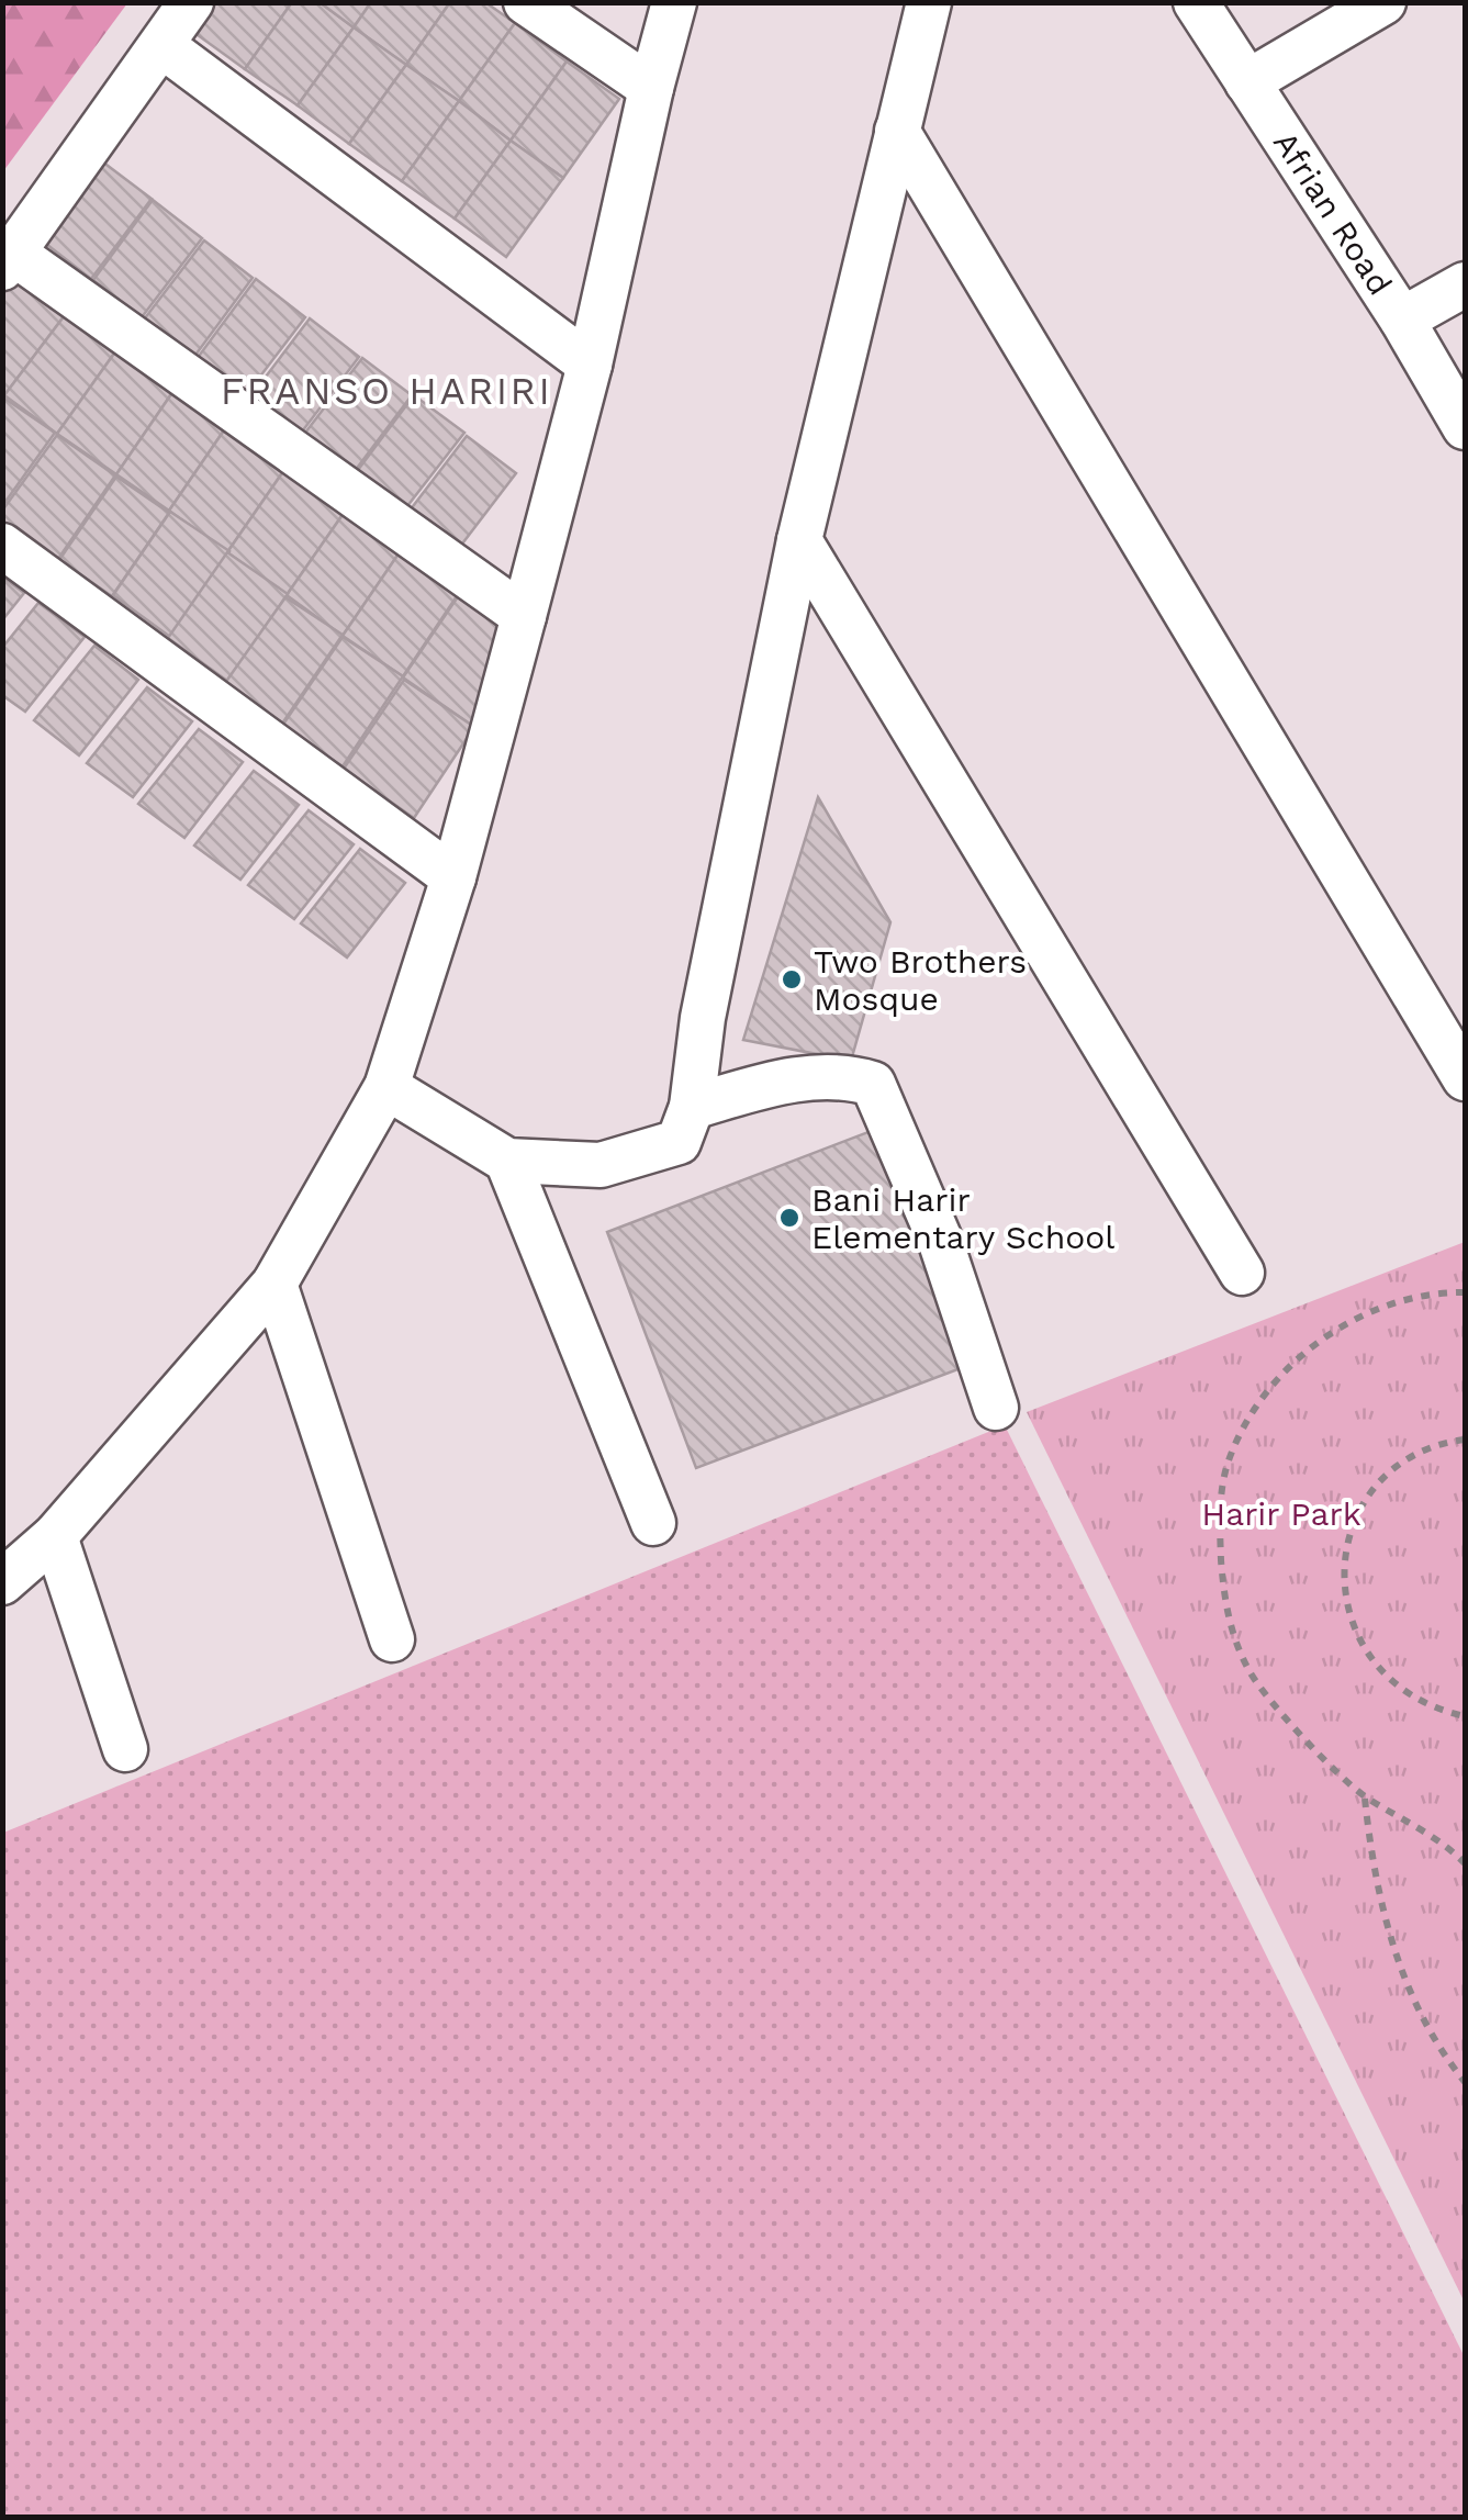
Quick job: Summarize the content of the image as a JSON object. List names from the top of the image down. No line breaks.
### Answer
{"streets":{"street":["Afrian Road"]},"districts":["FRANSO HARIRI"],"parks":["Harir Park"],"places":["Two Brothers Mosque","Bani Harir Elementary School"]}
